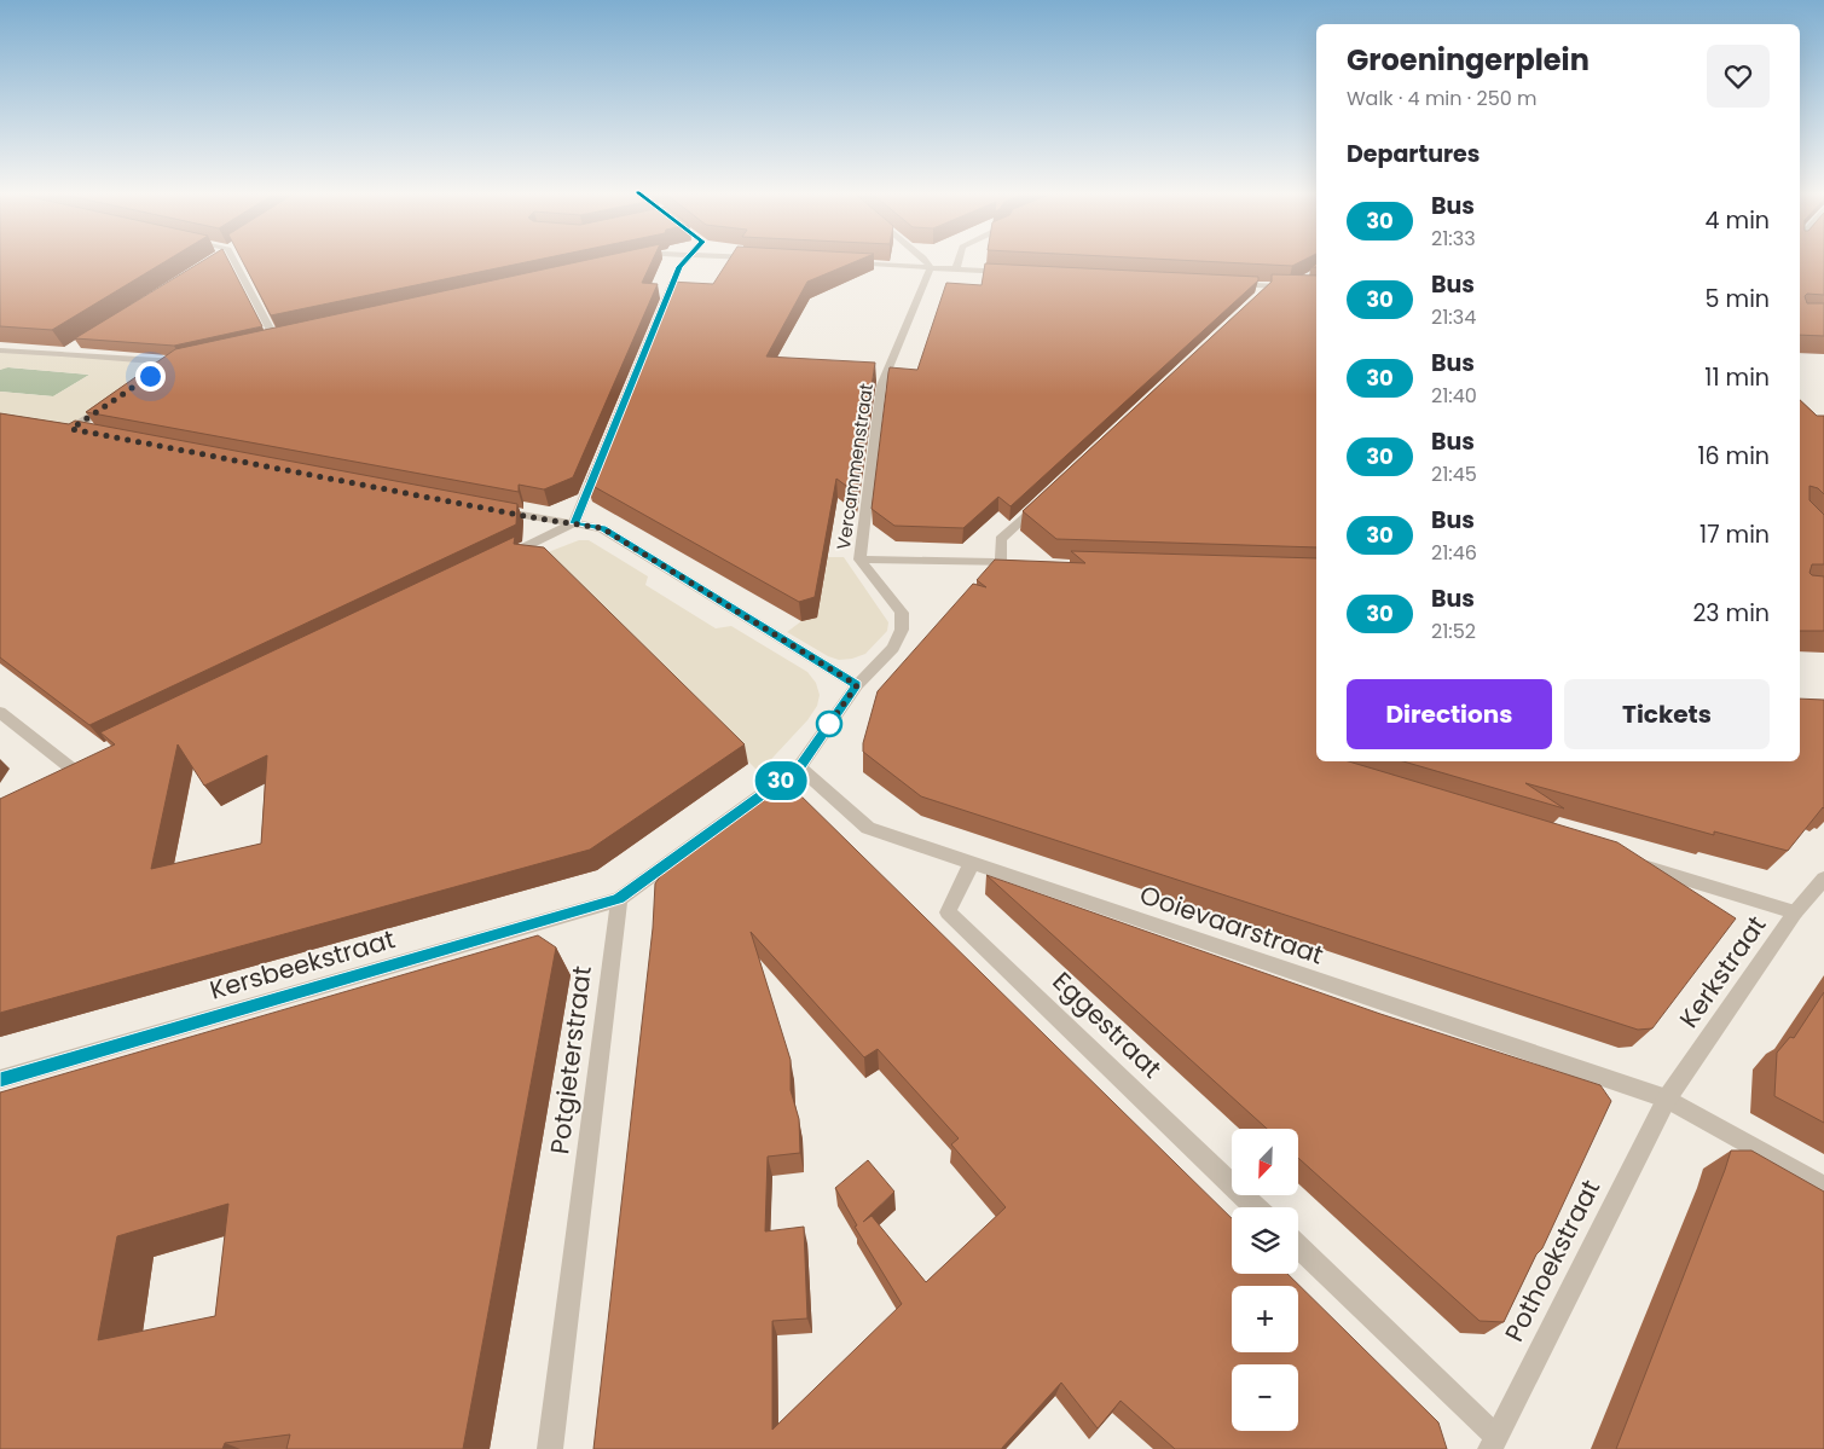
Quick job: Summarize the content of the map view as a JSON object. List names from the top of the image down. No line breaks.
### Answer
{"streets":{"street":["Vercammenstraat","Ooievaarstraat","Kersbeekstraat","Kerkstraat","Eggestraat","Potgieterstraat","Pothoekstraat"]},"crossings":[["Vercammenstraat","Ooievaarstraat"],["Ooievaarstraat","Kerkstraat"],["Ooievaarstraat","Eggestraat"],["Ooievaarstraat","Pothoekstraat"],["Kersbeekstraat","Potgieterstraat"],["Kerkstraat","Pothoekstraat"]],"lines":["bus line 30"],"north":"bottom left","page":{"on_map":"30","heading":[["Groeningerplein","Walk · 4 min · 250 m"],"Departures"],"list":[{"mark":"30","name":"Bus","note":"21:33","value":"4 min"},{"mark":"30","name":"Bus","note":"21:34","value":"5 min"},{"mark":"30","name":"Bus","note":"21:40","value":"11 min"},{"mark":"30","name":"Bus","note":"21:45","value":"16 min"},{"mark":"30","name":"Bus","note":"21:46","value":"17 min"},{"mark":"30","name":"Bus","note":"21:52","value":"23 min"}],"buttons":["Directions","Tickets"],"map_buttons":["+","−"]}}
